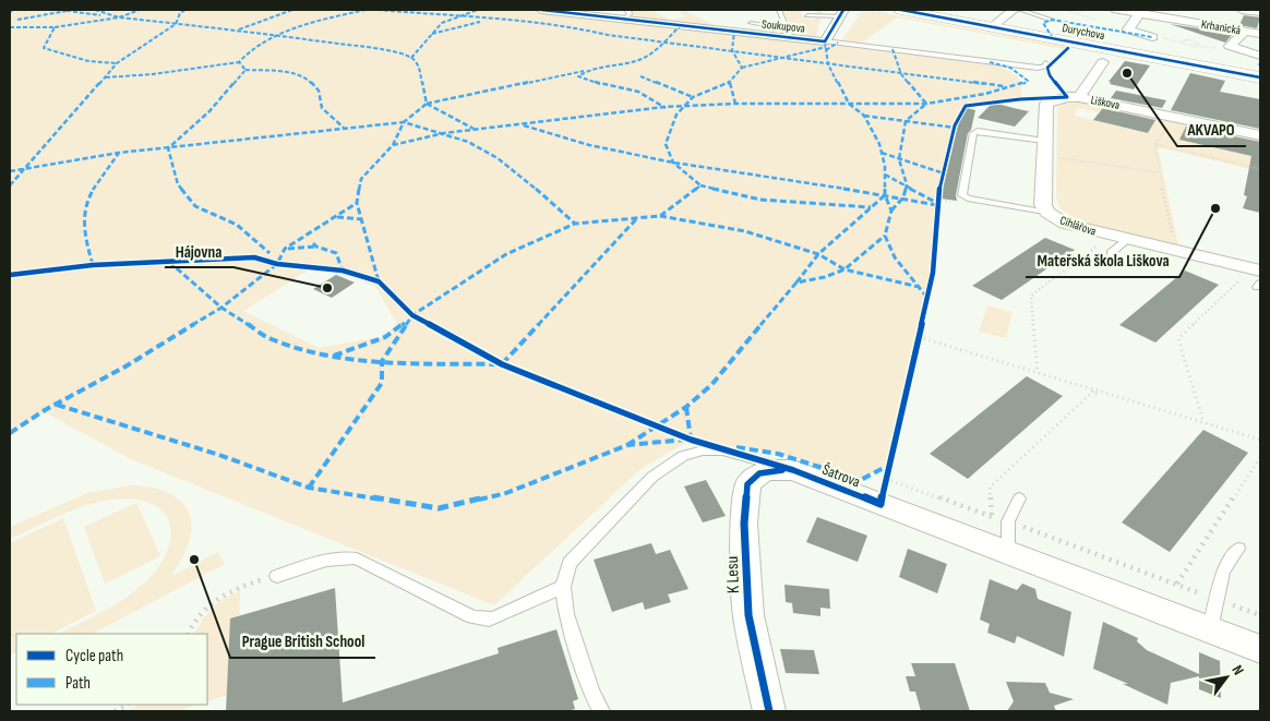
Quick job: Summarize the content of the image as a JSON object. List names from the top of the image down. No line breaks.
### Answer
{"streets":{"street":["Soukupova","Krhanická","Durychova","Liškova","Cihlářova","Šatrova","K Lesu"]},"crossings":[["Liškova","Cihlářova"],["Šatrova","K Lesu"]],"places":["AKVAPO","Mateřská škola Liškova","Hájovna","Prague British School"],"legend":["Cycle path","Path"],"north":"top right"}
